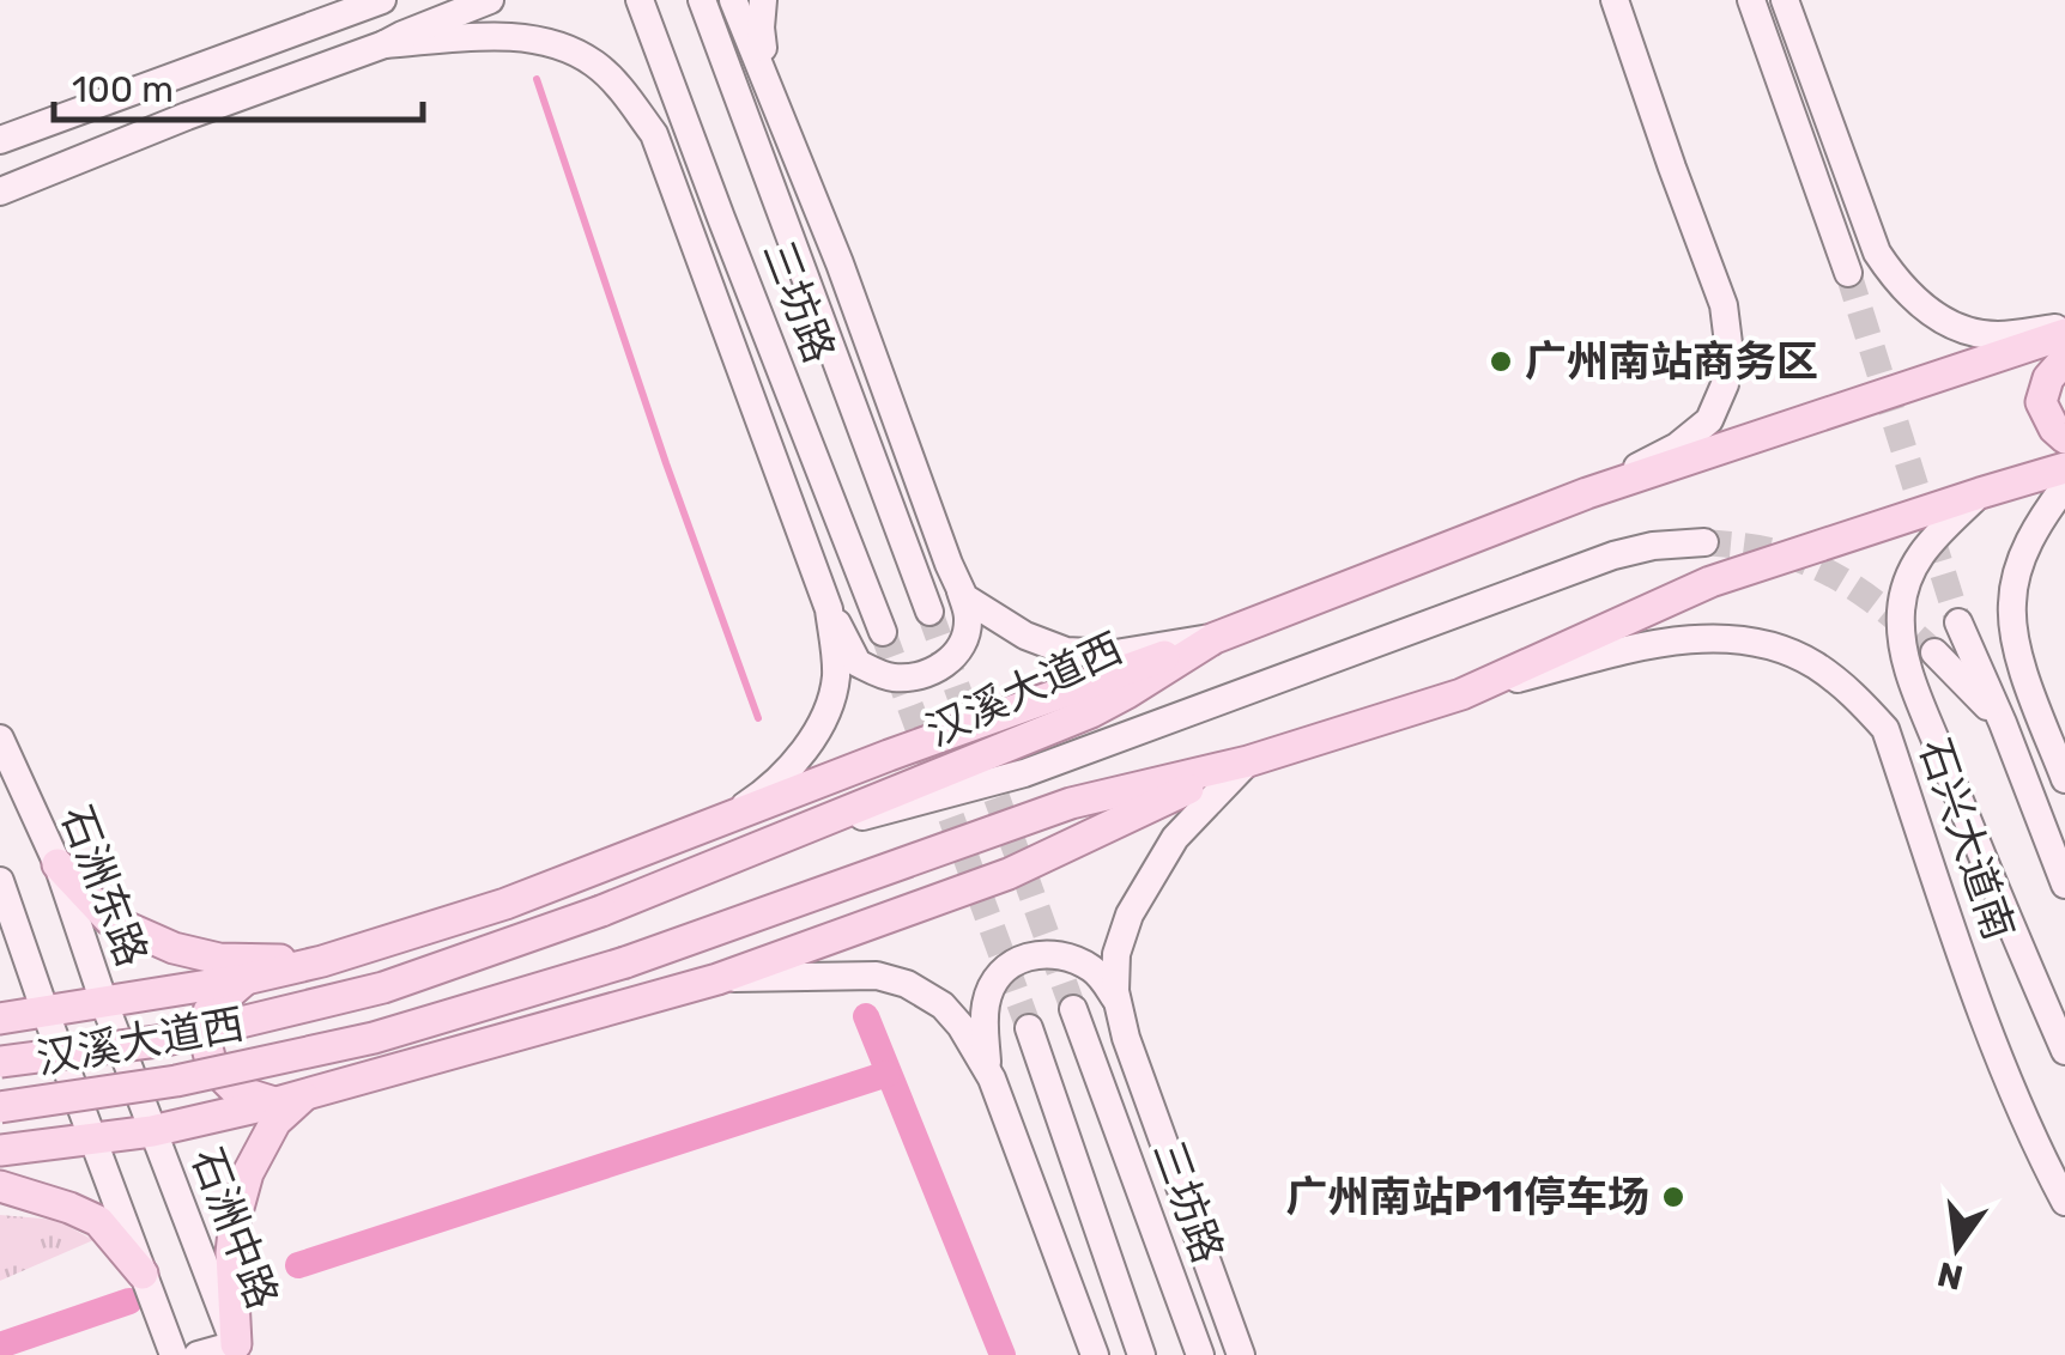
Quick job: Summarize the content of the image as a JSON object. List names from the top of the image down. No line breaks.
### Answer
{"streets":{"main road":["三坊路","汉溪大道西","石兴大道南","石洲东路","石洲中路"]},"crossings":[["汉溪大道西","石兴大道南"],["石洲东路","石洲中路"]],"places":["广州南站商务区","广州南站P11停车场"],"scale_bar":"100 m","north":"bottom"}
